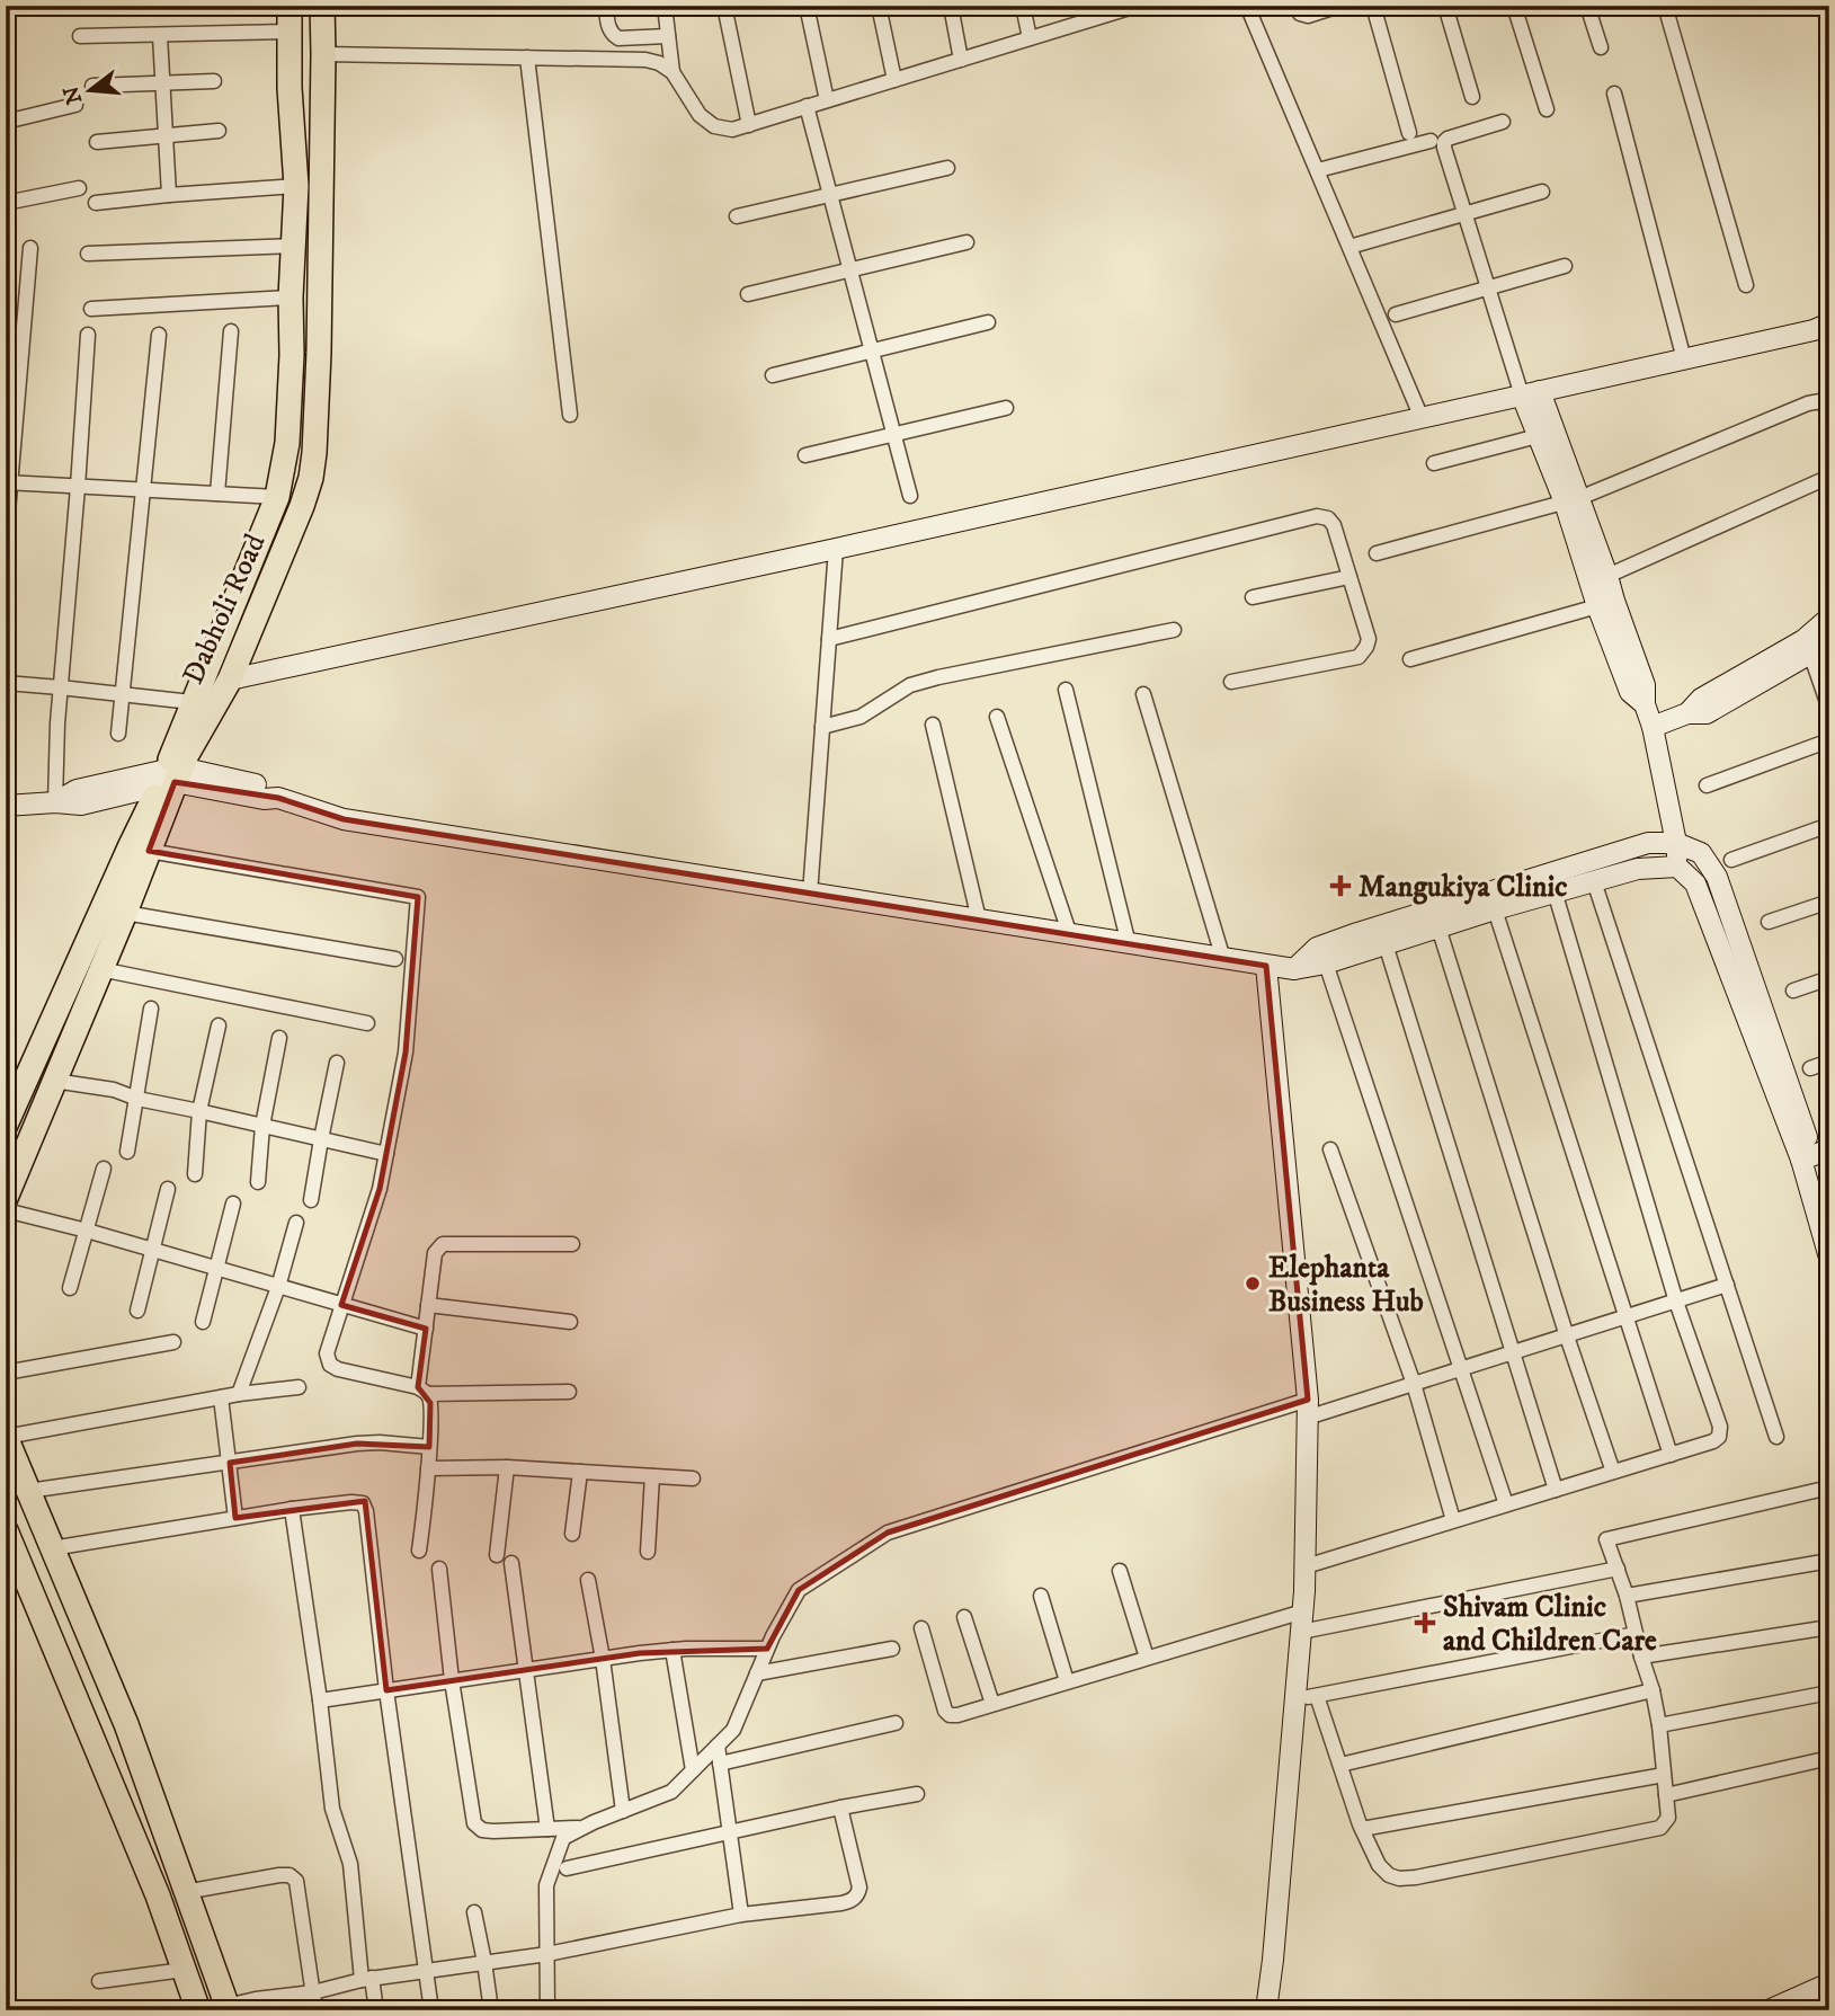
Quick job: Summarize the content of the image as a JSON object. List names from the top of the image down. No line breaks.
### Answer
{"streets":{"main road":["Dabholi Road"]},"places":{"health":["Mangukiya Clinic","Shivam Clinic and Children Care"],"other":["Elephanta Business Hub"]},"north":"left"}
